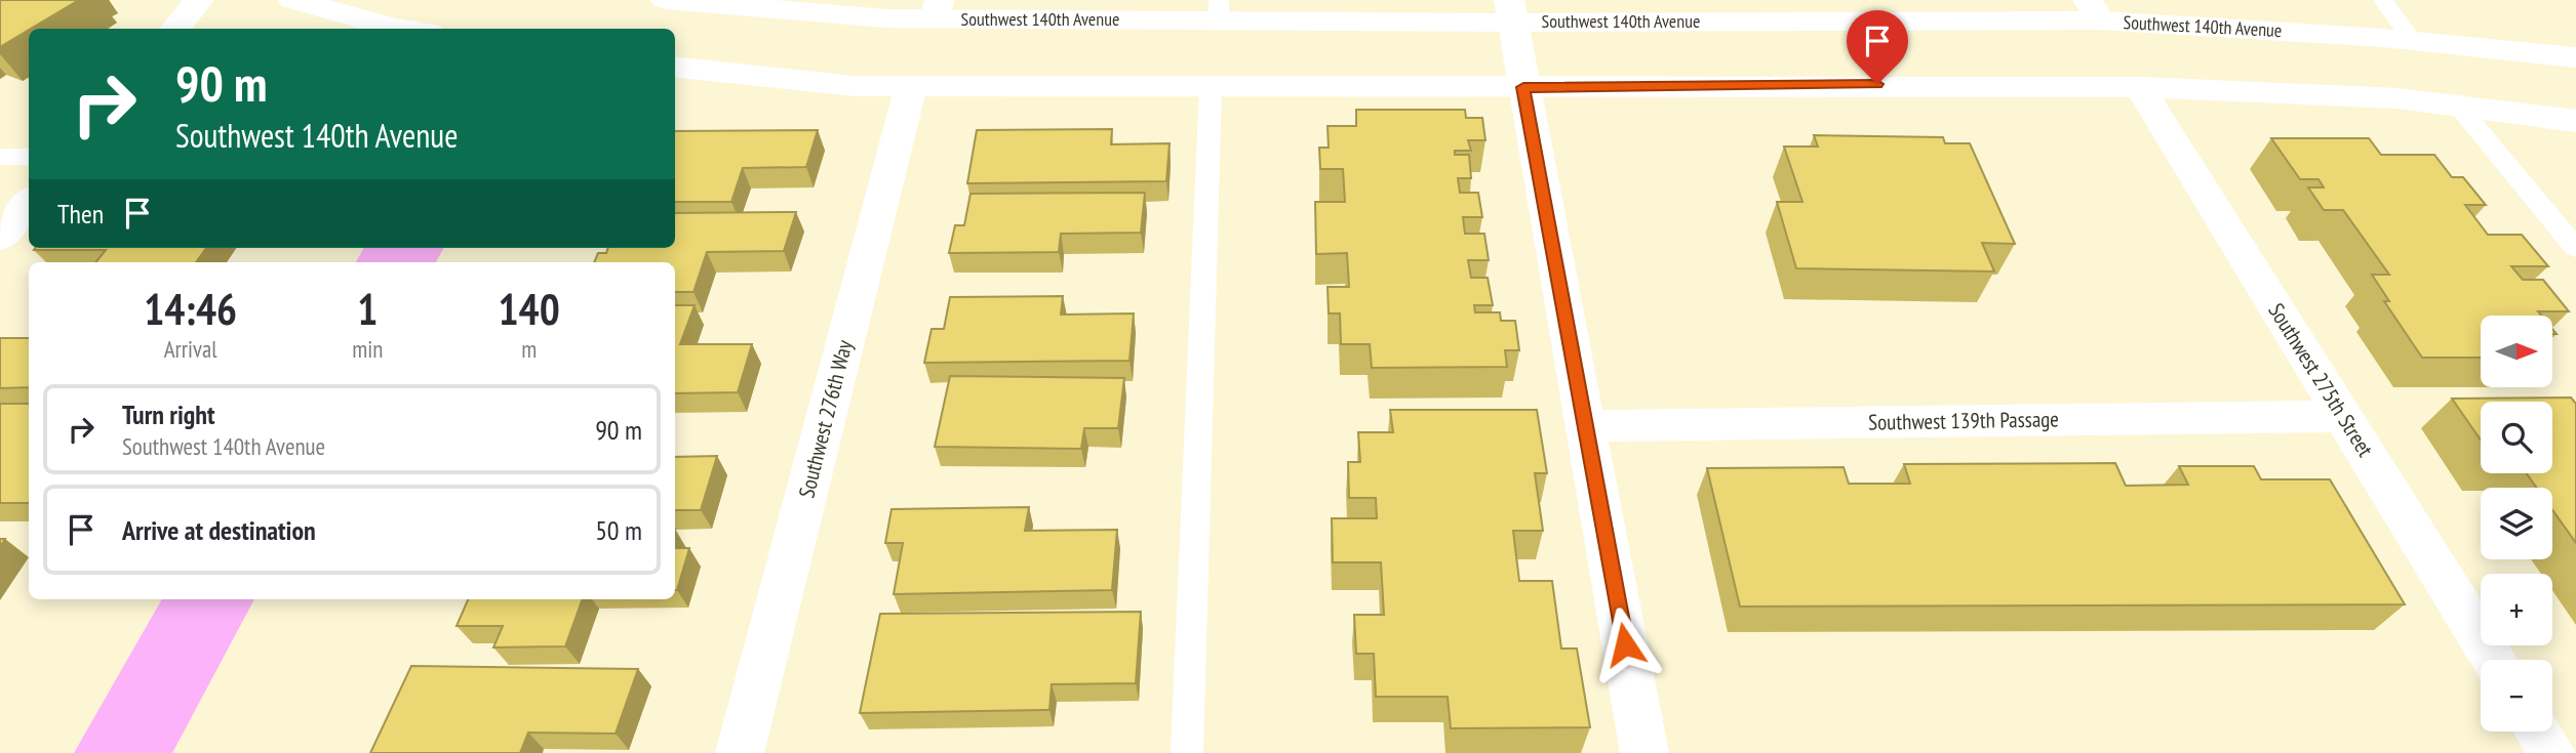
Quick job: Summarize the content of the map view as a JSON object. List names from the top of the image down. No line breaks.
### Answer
{"streets":{"street":["Southwest 140th Avenue","Southwest 275th Street","Southwest 276th Way","Southwest 139th Passage"]},"crossings":[["Southwest 275th Street","Southwest 139th Passage"]],"north":"right","page":{"turn":["90 m","Southwest 140th Avenue"],"then":"Then","eta":["14:46","Arrival","1","min","140","m"],"map_buttons":["+","−"],"list":[{"name":"Turn right","note":"Southwest 140th Avenue","value":"90 m"},{"name":"Arrive at destination","value":"50 m"}]}}
